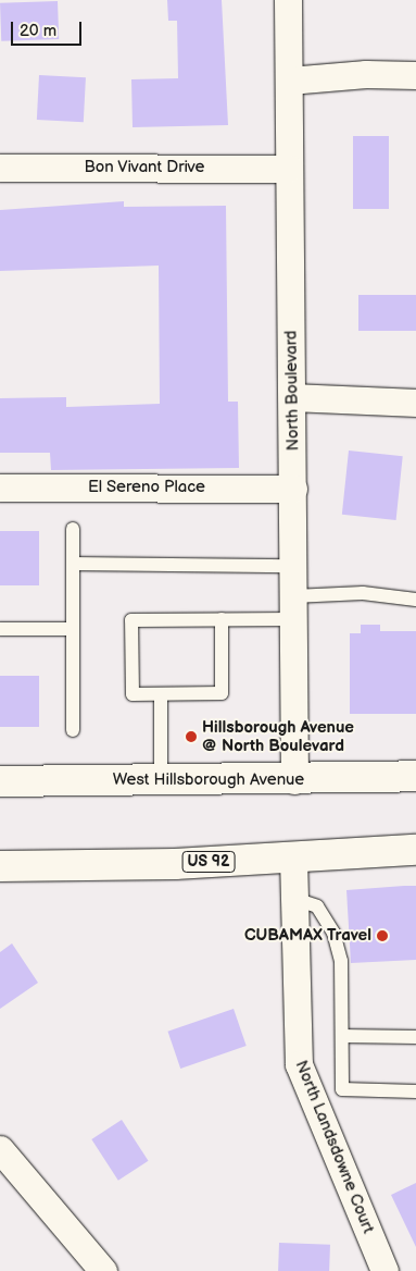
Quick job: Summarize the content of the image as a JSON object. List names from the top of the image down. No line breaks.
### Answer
{"streets":{"main road":["West Hillsborough Avenue","US 92"],"street":["Bon Vivant Drive","North Boulevard","El Sereno Place","North Landsdowne Court"]},"crossings":[["Bon Vivant Drive","North Boulevard"],["North Boulevard","El Sereno Place"],["North Boulevard","West Hillsborough Avenue"],["US 92","North Landsdowne Court"]],"places":["Hillsborough Avenue @ North Boulevard","CUBAMAX Travel"],"scale_bar":"20 m"}
